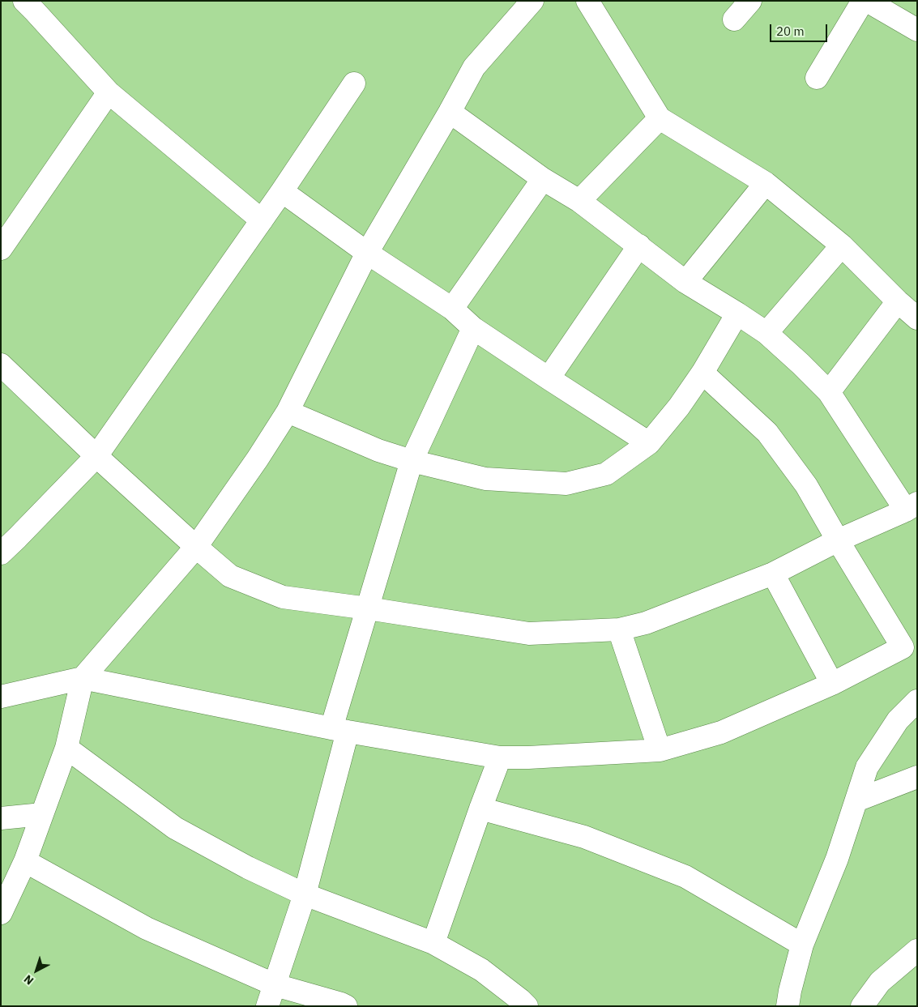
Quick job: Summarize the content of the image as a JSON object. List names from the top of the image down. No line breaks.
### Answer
{"scale_bar":"20 m","north":"bottom left"}
